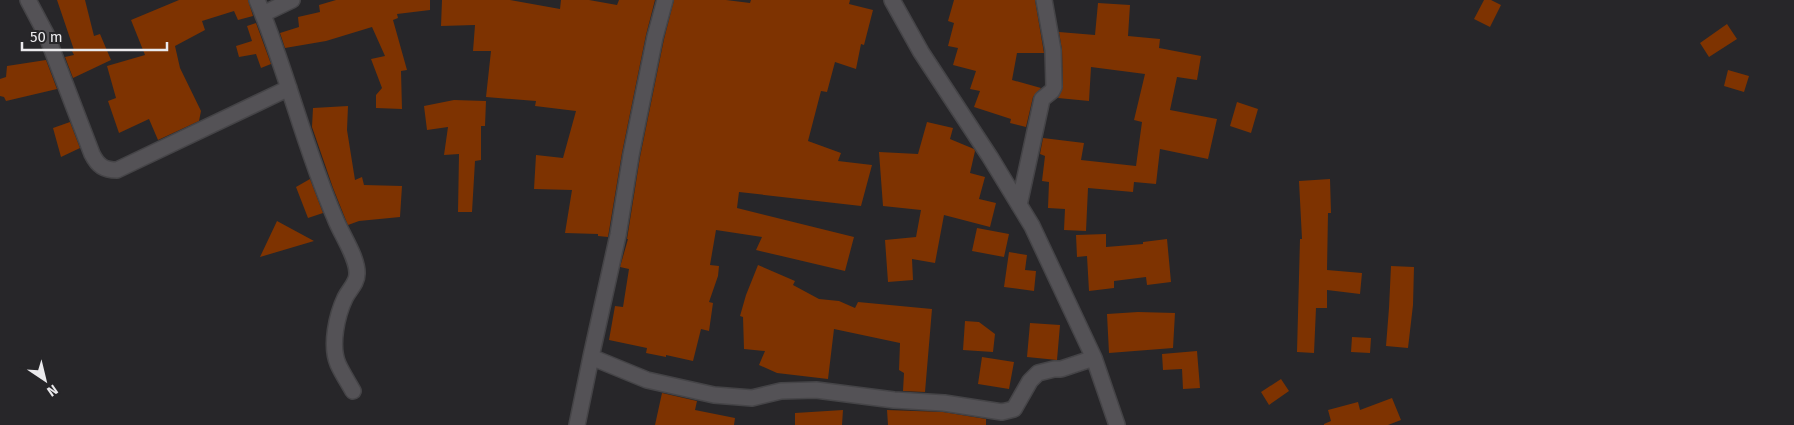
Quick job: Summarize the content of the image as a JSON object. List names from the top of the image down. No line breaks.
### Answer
{"scale_bar":"50 m","north":"bottom right"}
